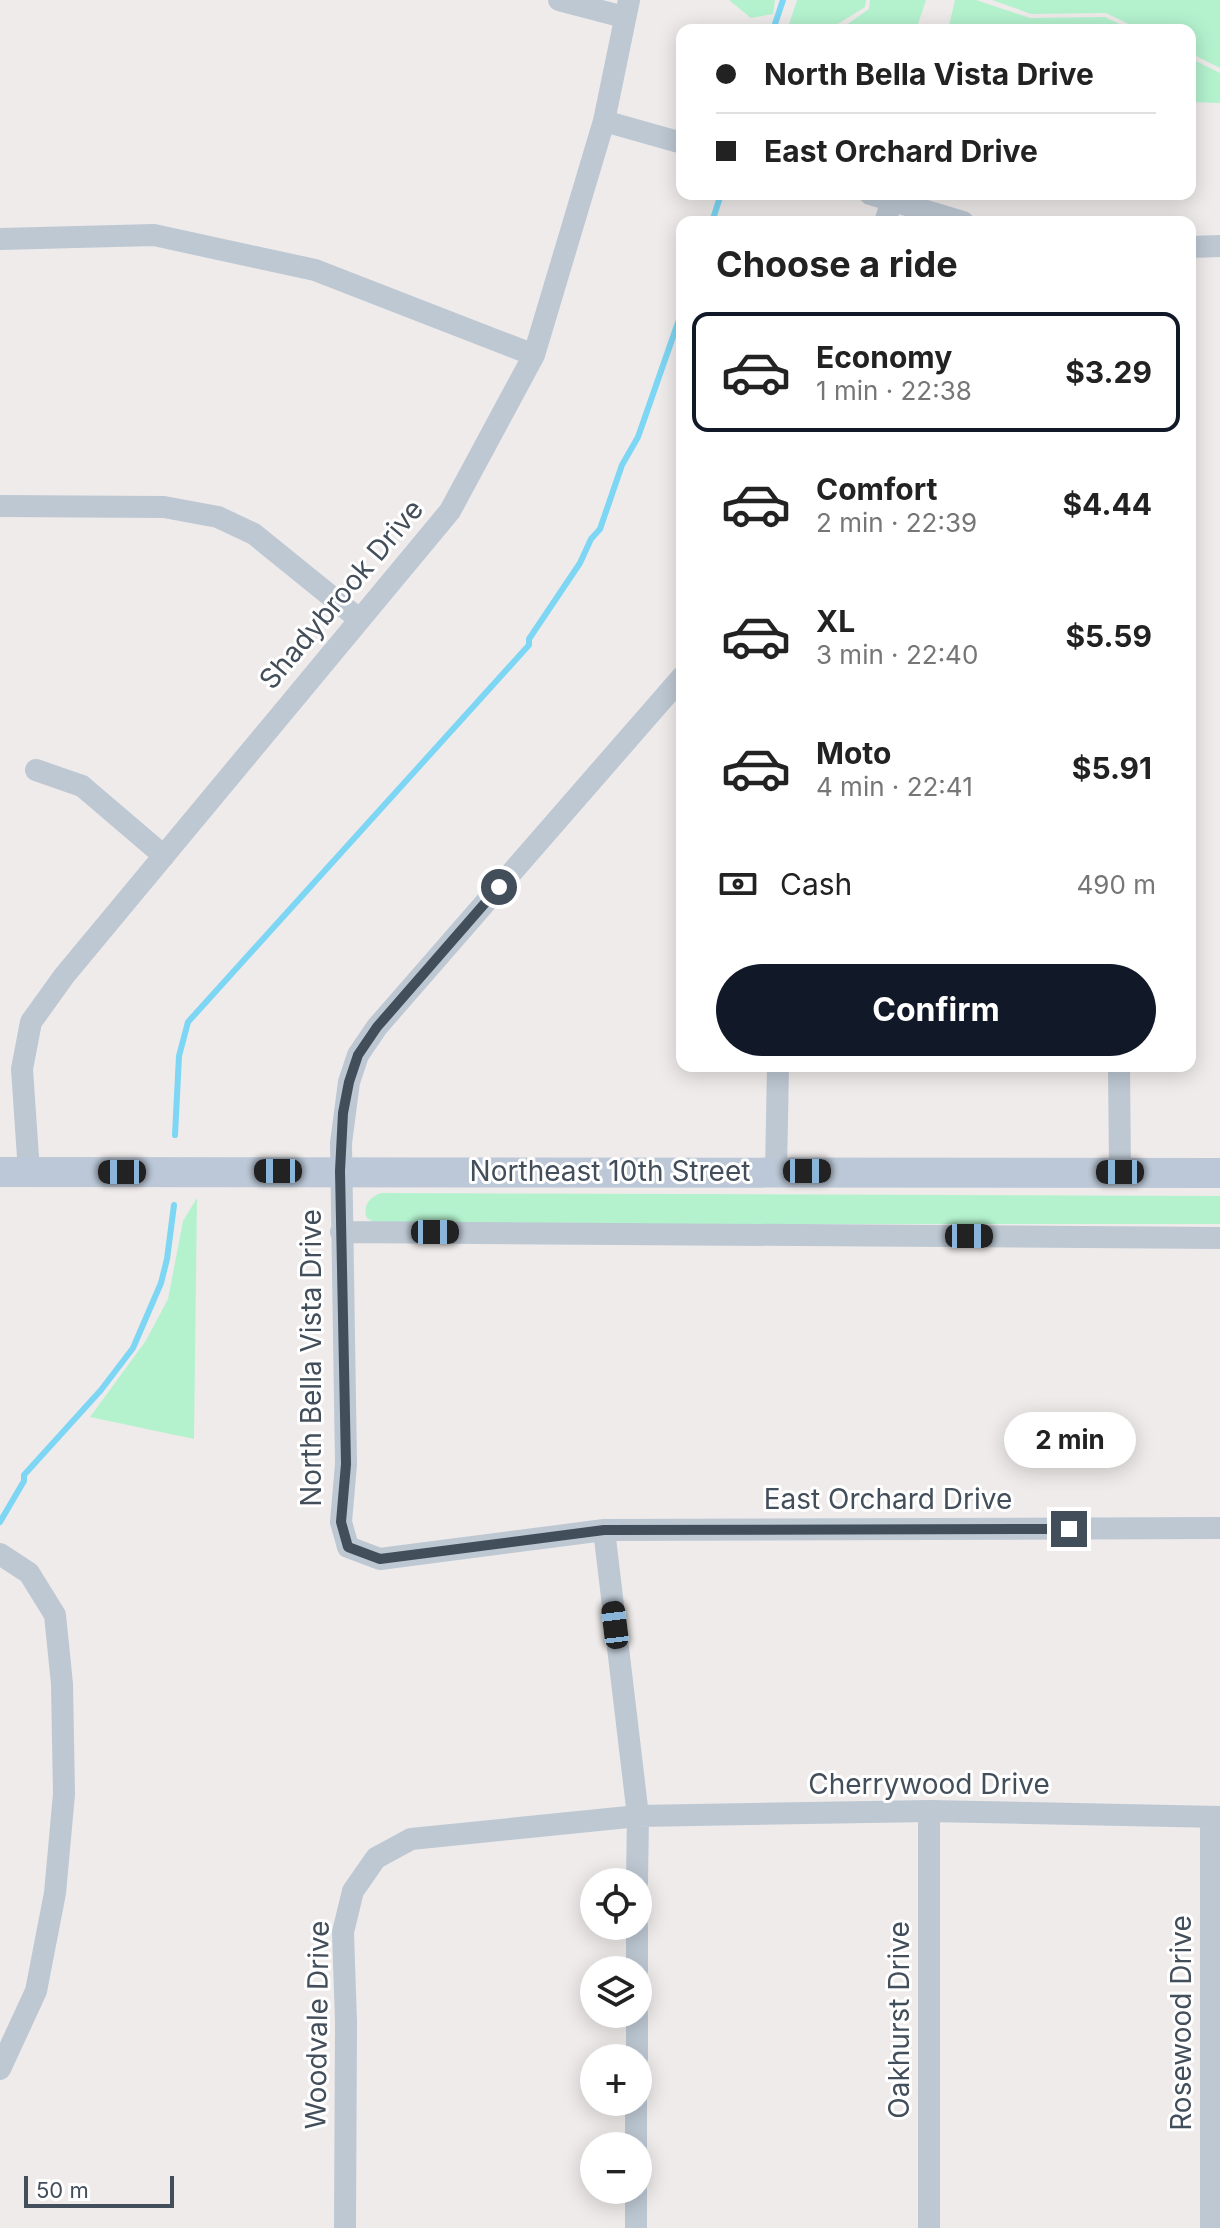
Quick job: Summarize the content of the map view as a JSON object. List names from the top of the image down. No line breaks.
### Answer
{"streets":{"main road":["Northeast 10th Street"],"street":["Shadybrook Drive","North Bella Vista Drive","East Orchard Drive","Cherrywood Drive","Oakhurst Drive","Rosewood Drive","Woodvale Drive"]},"crossings":[["Shadybrook Drive","Northeast 10th Street"],["Northeast 10th Street","North Bella Vista Drive"],["North Bella Vista Drive","East Orchard Drive"],["Cherrywood Drive","Oakhurst Drive"],["Cherrywood Drive","Rosewood Drive"],["Cherrywood Drive","Woodvale Drive"]],"scale_bar":"50 m","page":{"banner":["North Bella Vista Drive","East Orchard Drive"],"heading":"Choose a ride","list":[{"name":"Economy","note":"1 min · 22:38","value":"$3.29"},{"name":"Comfort","note":"2 min · 22:39","value":"$4.44"},{"name":"XL","note":"3 min · 22:40","value":"$5.59"},{"name":"Moto","note":"4 min · 22:41","value":"$5.91"}],"pay":["Cash","490 m"],"buttons":"Confirm","bubble":"2 min","map_buttons":["+","−"],"scale":"50 m"}}
